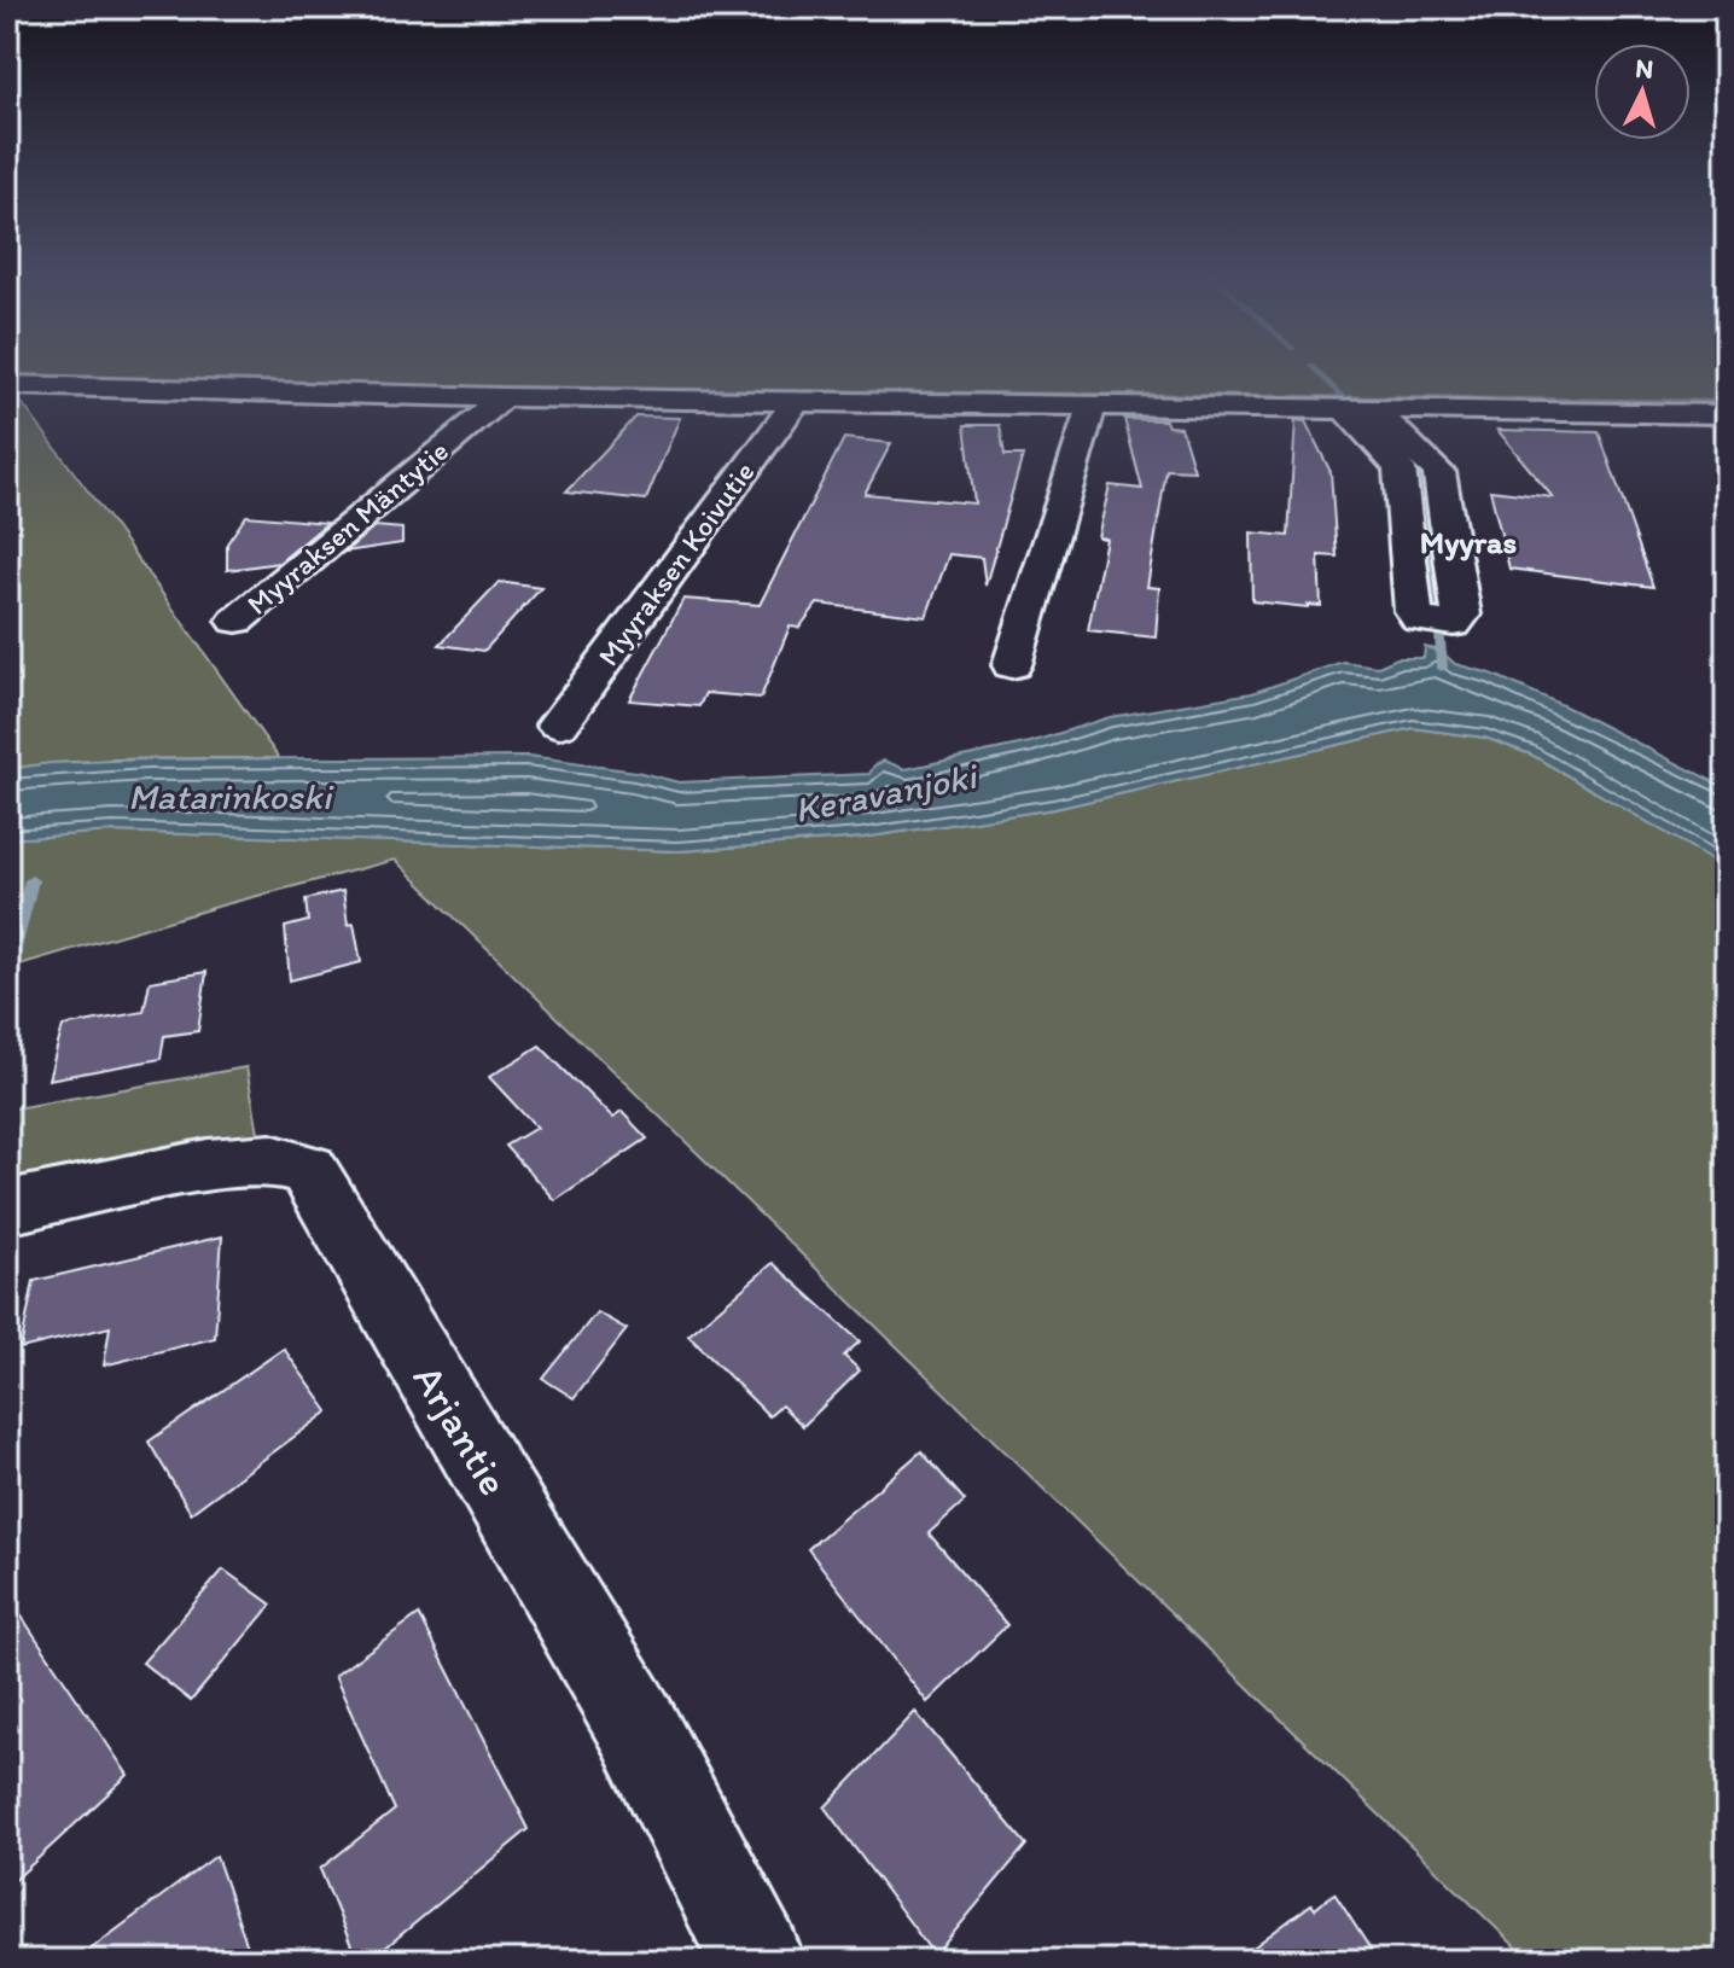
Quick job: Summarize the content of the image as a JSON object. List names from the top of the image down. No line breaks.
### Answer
{"streets":{"street":["Myyraksen Mäntytie","Myyraksen Koivutie","Arjantie"]},"districts":["Myyras"],"water":["Keravanjoki","Matarinkoski"],"north":"top"}
